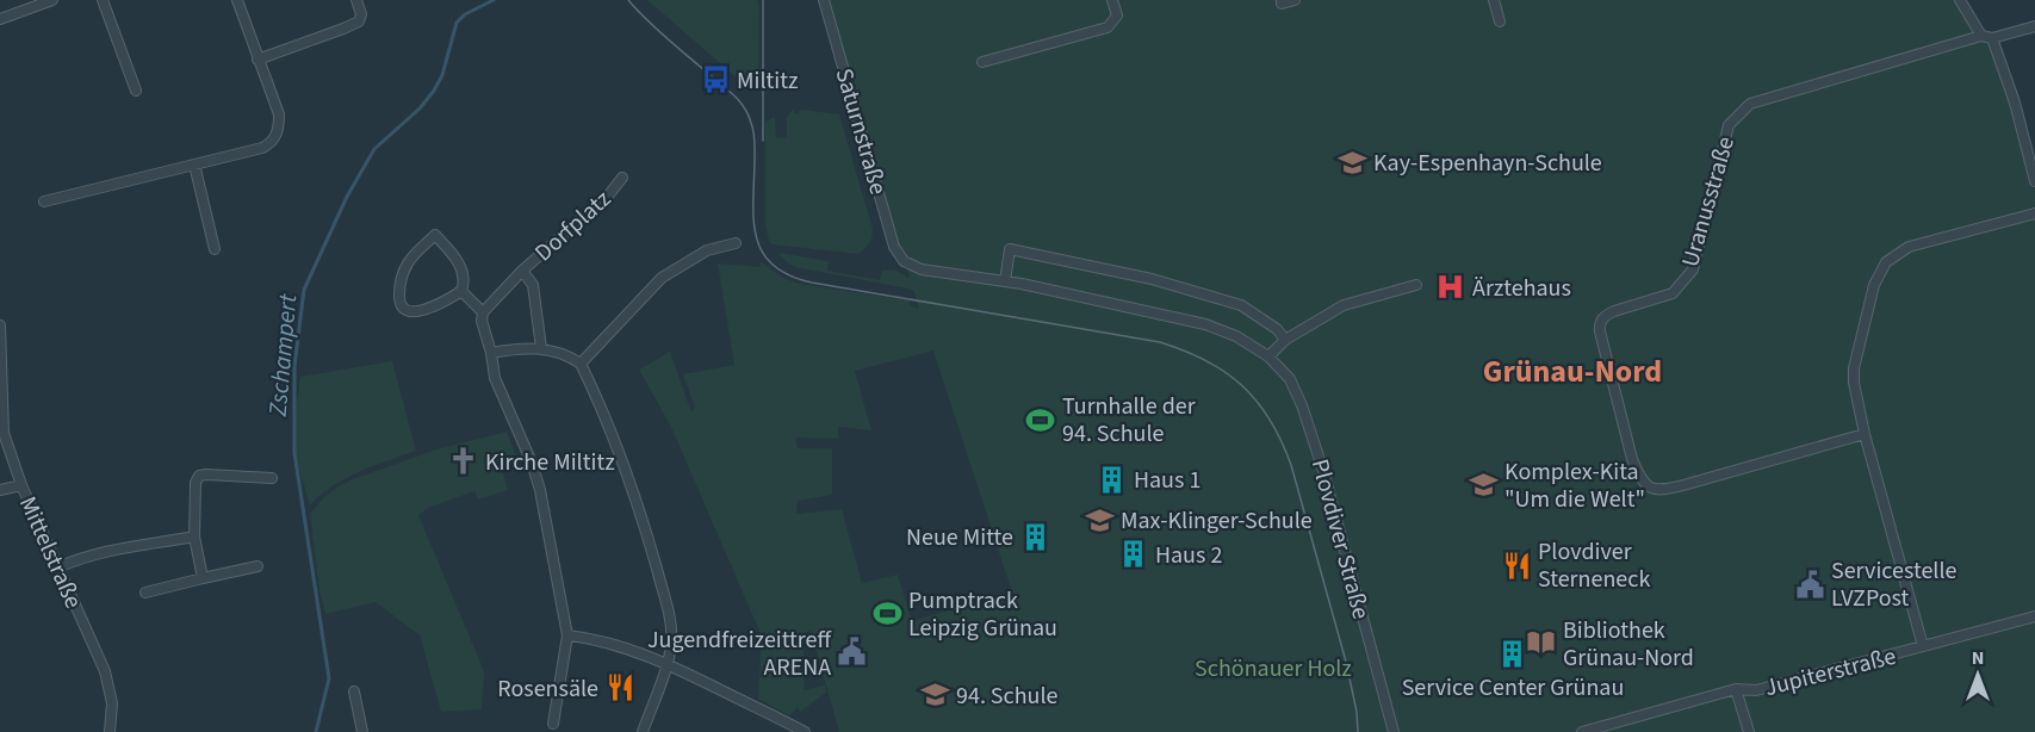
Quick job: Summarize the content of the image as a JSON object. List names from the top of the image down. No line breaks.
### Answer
{"streets":{"street":["Saturnstraße","Uranusstraße","Dorfplatz","Plovdiver Straße","Mittelstraße","Jupiterstraße"]},"crossings":[["Saturnstraße","Plovdiver Straße"]],"districts":["Grünau-Nord"],"water":["Zschampert"],"parks":["Schönauer Holz"],"places":{"bus stop":["Miltitz"],"school or university":["Kay-Espenhayn-Schule","Komplex-Kita \"Um die Welt\"","Max-Klinger-Schule","94. Schule"],"hospital":["Ärztehaus"],"sports":["Turnhalle der 94. Schule","Pumptrack Leipzig Grünau"],"church":["Kirche Miltitz"],"building":["Haus 1","Neue Mitte","Haus 2","Service Center Grünau"],"restaurant":["Plovdiver Sterneneck","Rosensäle"],"public building":["Servicestelle LVZPost","Jugendfreizeittreff ARENA"],"library":["Bibliothek Grünau-Nord"]},"north":"top"}
